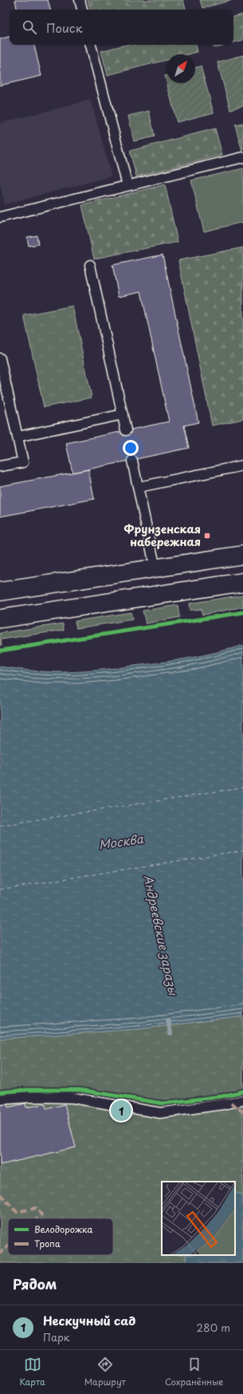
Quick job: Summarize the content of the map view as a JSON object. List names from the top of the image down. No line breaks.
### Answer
{"water":["Москва","Андреевские заразы"],"places":{"transit":["Фрунзенская набережная"]},"legend":["Велодорожка","Тропа"],"north":"top right","page":{"search":"Поиск","pins":"1","heading":"Рядом","list":[{"mark":"1","name":"Нескучный сад","note":"Парк","value":"280 m"}],"nav":["Карта","Маршрут","Сохранённые"]}}
